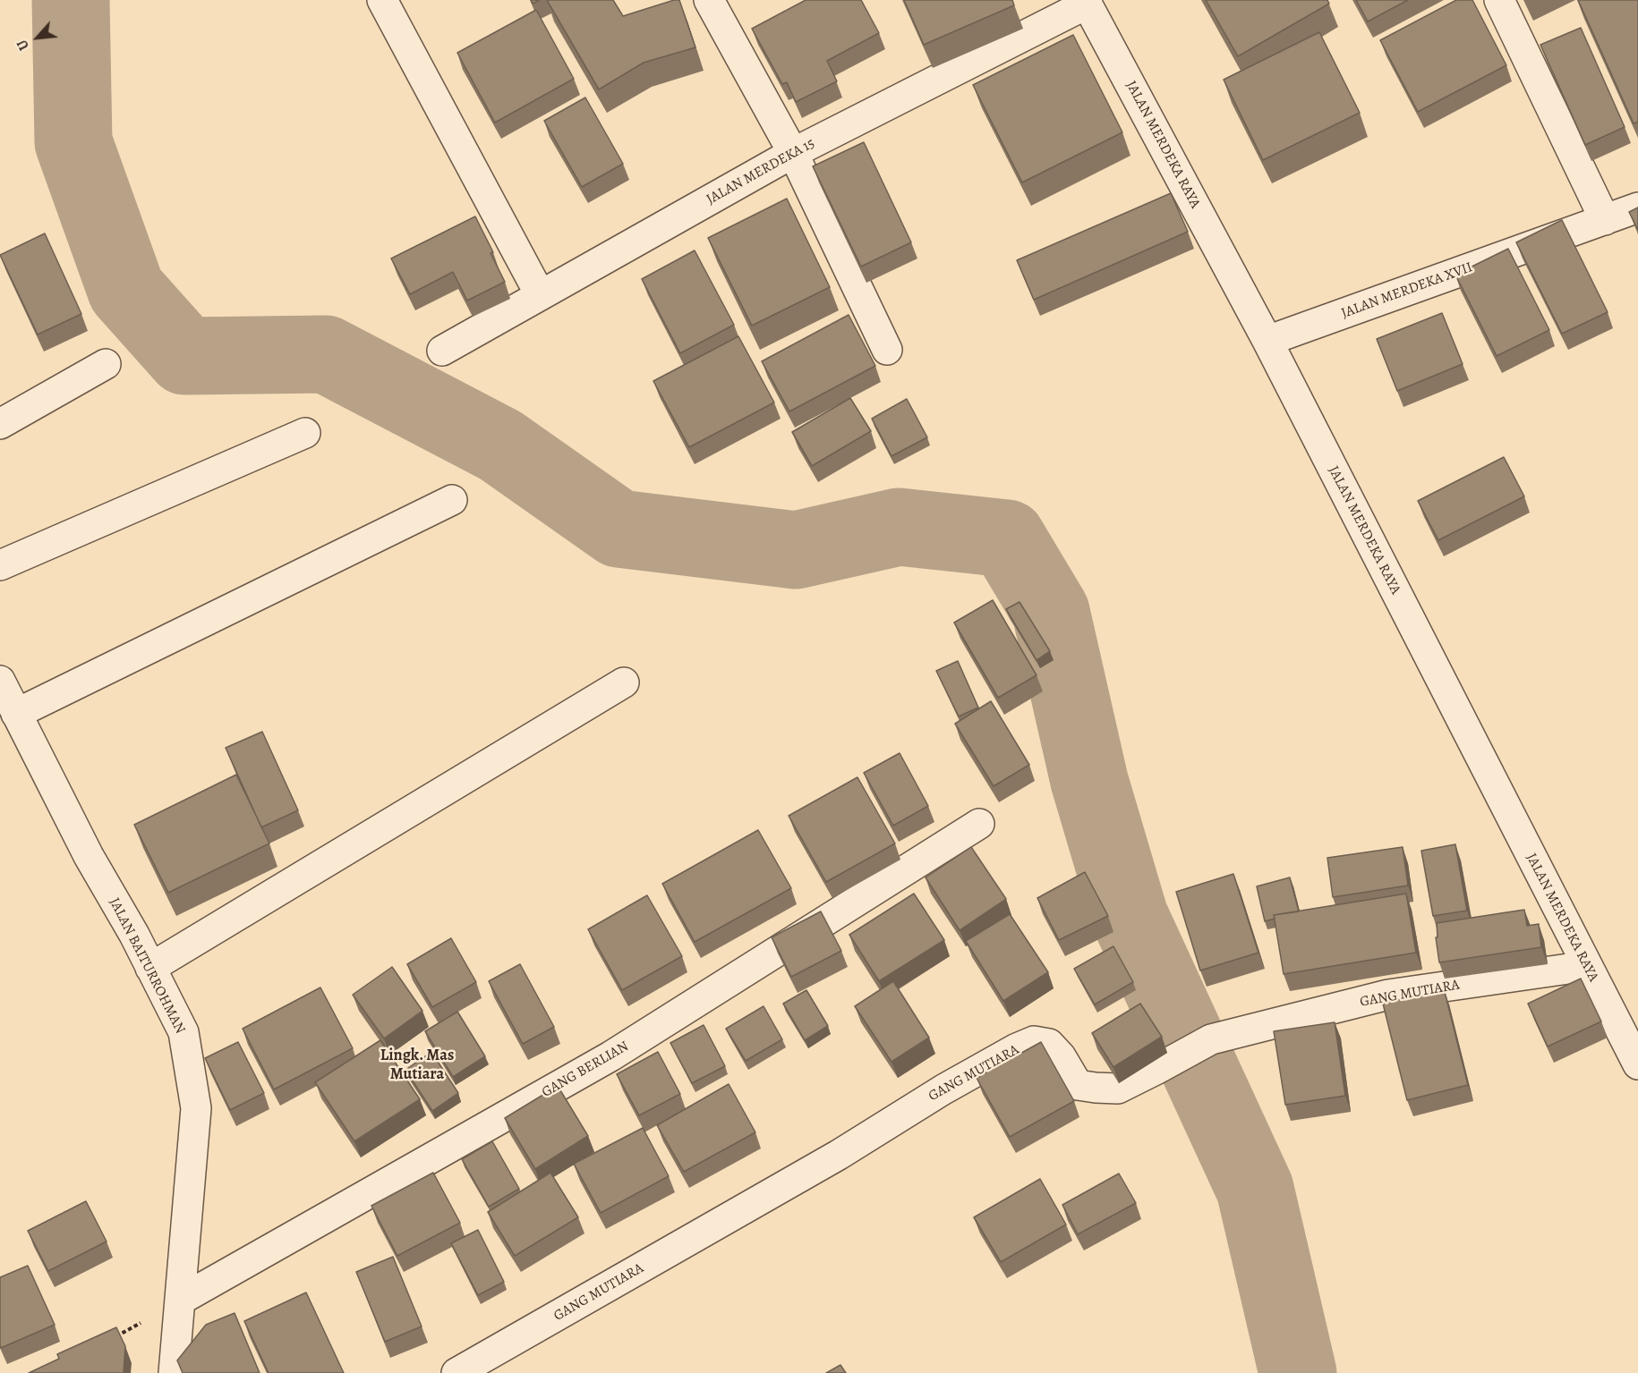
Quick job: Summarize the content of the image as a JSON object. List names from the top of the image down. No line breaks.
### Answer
{"streets":{"street":["JALAN MERDEKA RAYA","JALAN MERDEKA 15","JALAN MERDEKA XVII","JALAN BAITURROHMAN","GANG MUTIARA","GANG BERLIAN"]},"crossings":[["JALAN MERDEKA RAYA","JALAN MERDEKA 15"],["JALAN MERDEKA RAYA","JALAN MERDEKA XVII"],["JALAN MERDEKA RAYA","GANG MUTIARA"],["JALAN BAITURROHMAN","GANG BERLIAN"]],"districts":["Lingk. Mas Mutiara"],"north":"bottom left"}
